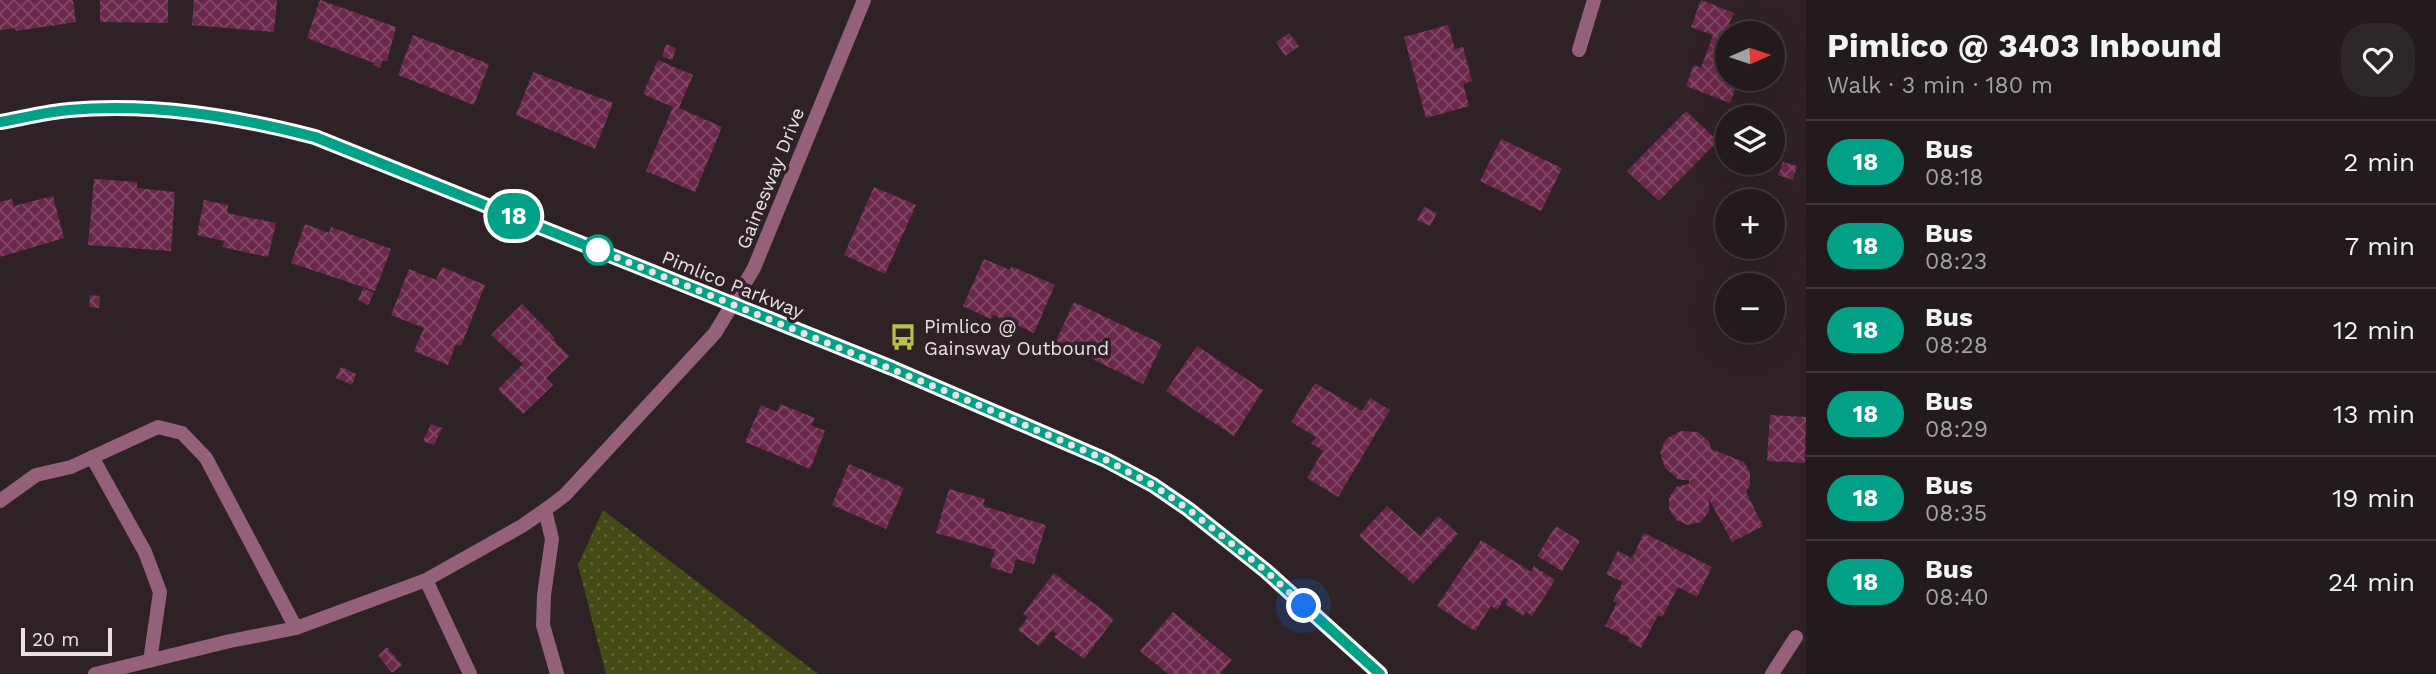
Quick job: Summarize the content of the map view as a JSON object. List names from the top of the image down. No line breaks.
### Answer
{"streets":{"street":["Gainesway Drive","Pimlico Parkway"]},"crossings":[["Gainesway Drive","Pimlico Parkway"]],"places":{"bus stop":["Pimlico @ Gainsway Outbound"]},"lines":["bus line 18"],"scale_bar":"20 m","north":"right","page":{"on_map":"18","heading":["Pimlico @ 3403 Inbound","Walk · 3 min · 180 m"],"map_buttons":["+","−"],"list":[{"mark":"18","name":"Bus","note":"08:18","value":"2 min"},{"mark":"18","name":"Bus","note":"08:23","value":"7 min"},{"mark":"18","name":"Bus","note":"08:28","value":"12 min"},{"mark":"18","name":"Bus","note":"08:29","value":"13 min"},{"mark":"18","name":"Bus","note":"08:35","value":"19 min"},{"mark":"18","name":"Bus","note":"08:40","value":"24 min"}],"scale":"20 m"}}
